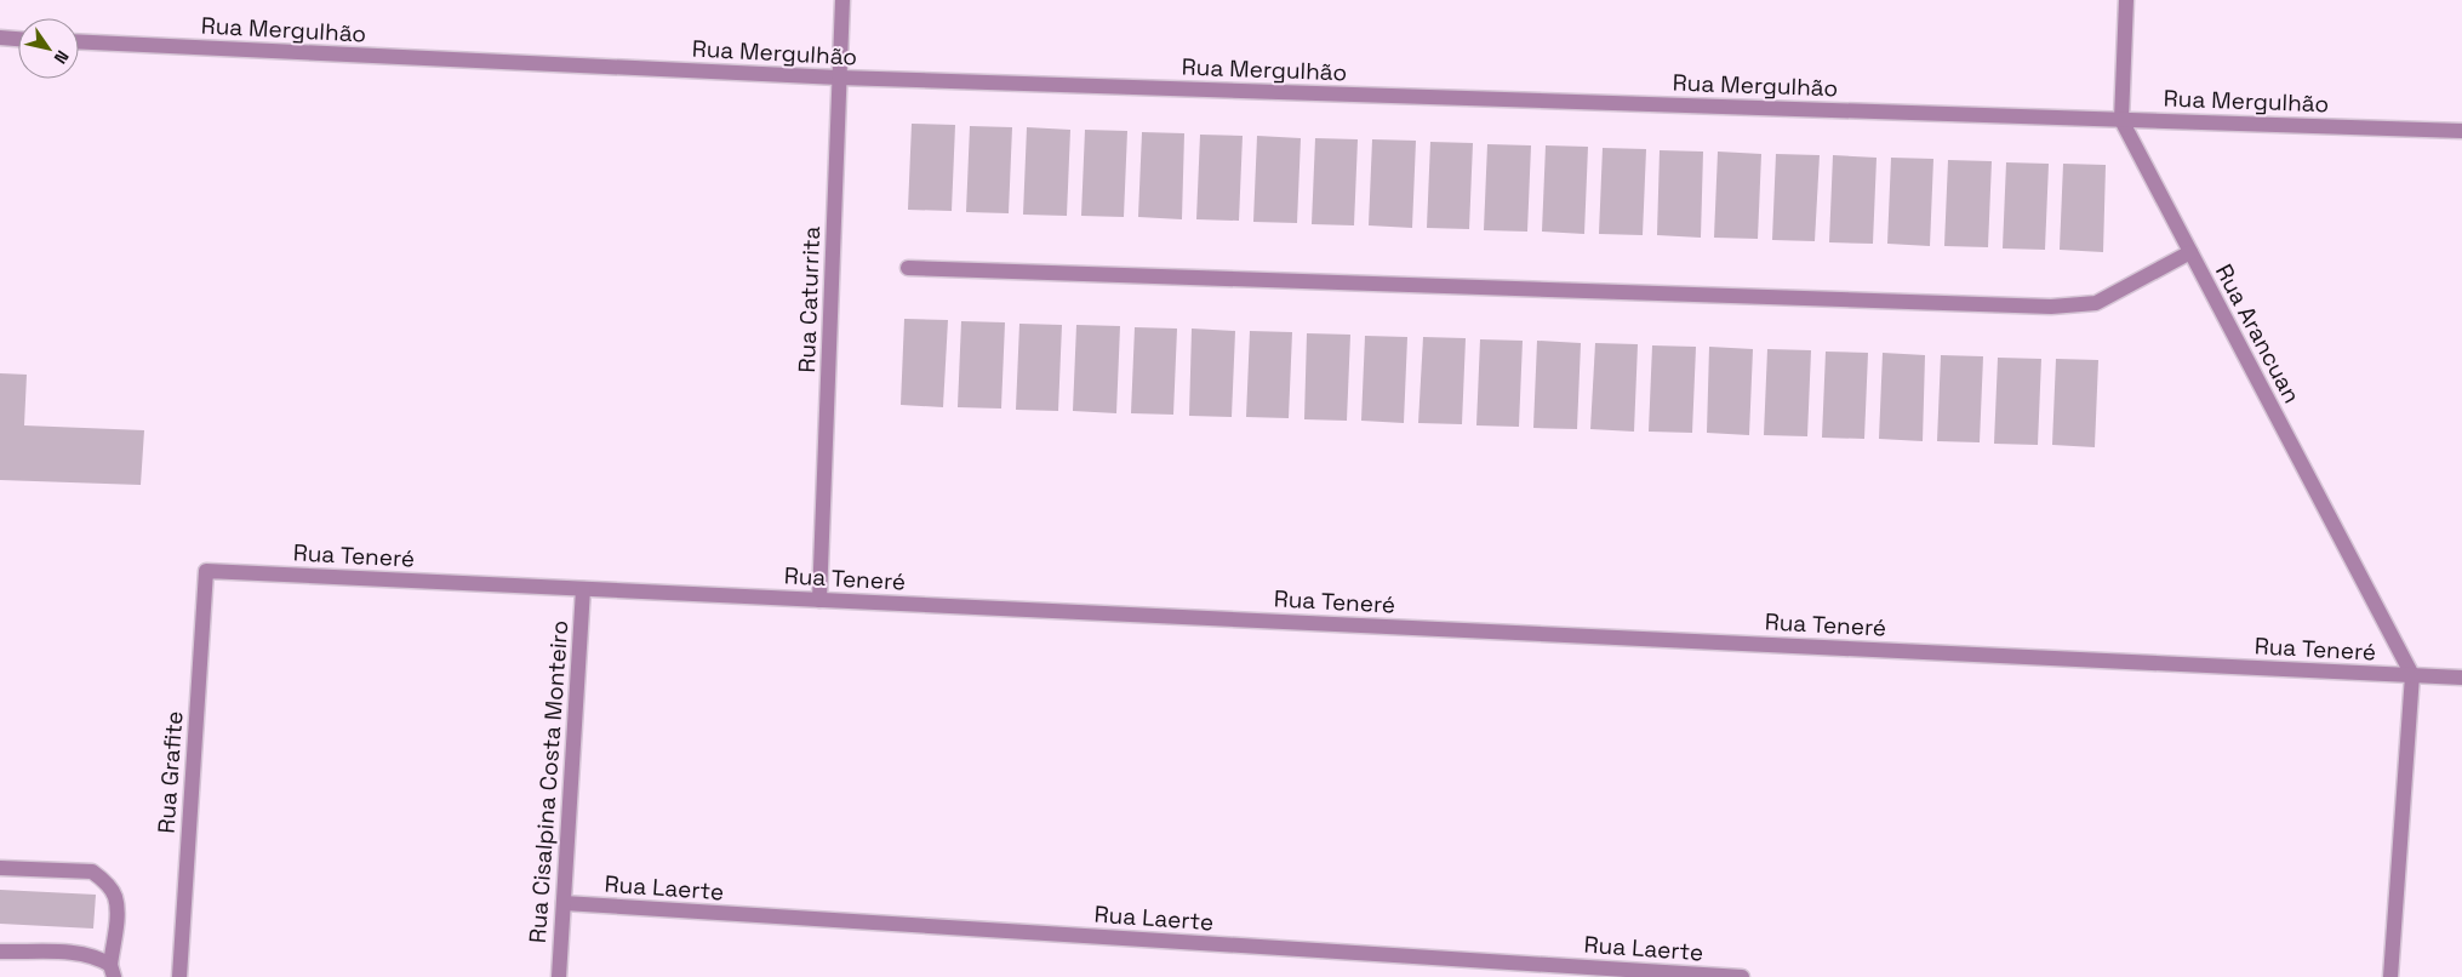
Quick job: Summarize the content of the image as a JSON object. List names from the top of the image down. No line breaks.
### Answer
{"streets":{"street":["Rua Mergulhão","Rua Caturrita","Rua Arancuan","Rua Teneré","Rua Grafite","Rua Cisalpina Costa Monteiro","Rua Laerte"]},"crossings":[["Rua Mergulhão","Rua Caturrita"],["Rua Mergulhão","Rua Arancuan"],["Rua Caturrita","Rua Teneré"],["Rua Arancuan","Rua Teneré"],["Rua Teneré","Rua Grafite"],["Rua Teneré","Rua Cisalpina Costa Monteiro"],["Rua Cisalpina Costa Monteiro","Rua Laerte"]],"north":"bottom right"}
